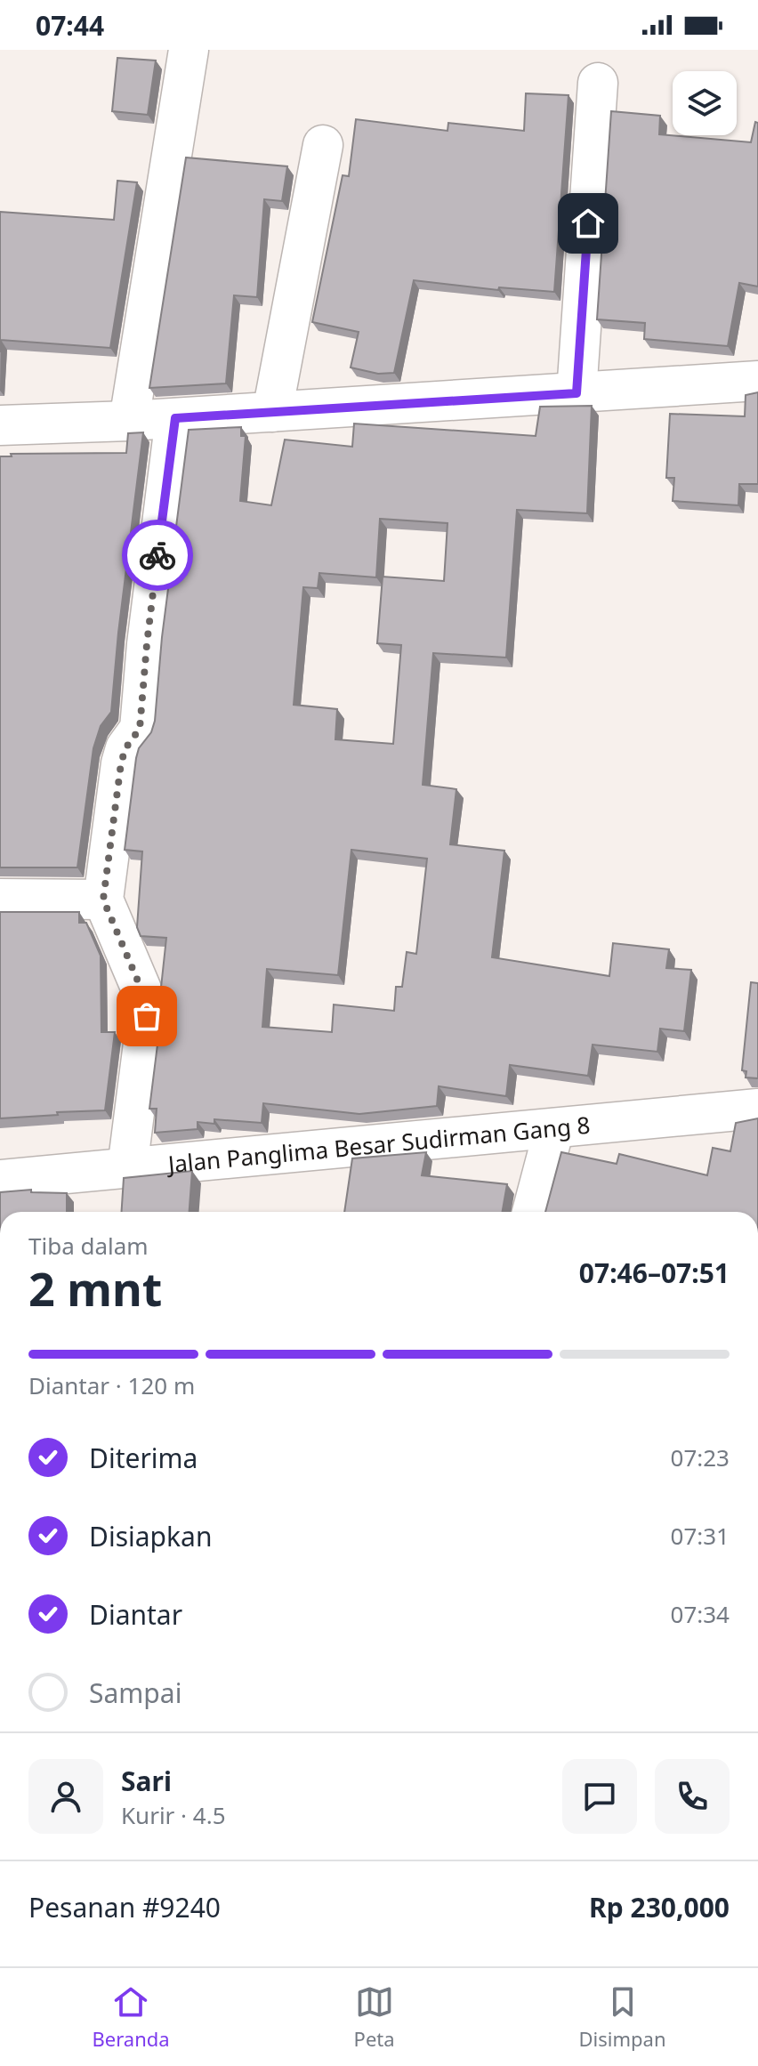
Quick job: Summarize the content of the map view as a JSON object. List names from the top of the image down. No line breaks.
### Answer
{"streets":{"street":["Jalan Panglima Besar Sudirman Gang 8"]},"page":{"status":"07:44","heading":["2 mnt","Tiba dalam","07:46–07:51"],"panel":["Sari","Kurir · 4.5","Pesanan #9240","Rp 230,000"],"bar":"Diantar · 120 m","list":[["Diterima","07:23"],["Disiapkan","07:31"],["Diantar","07:34"],"Sampai"],"tabs":["Beranda","Peta","Disimpan"]}}
